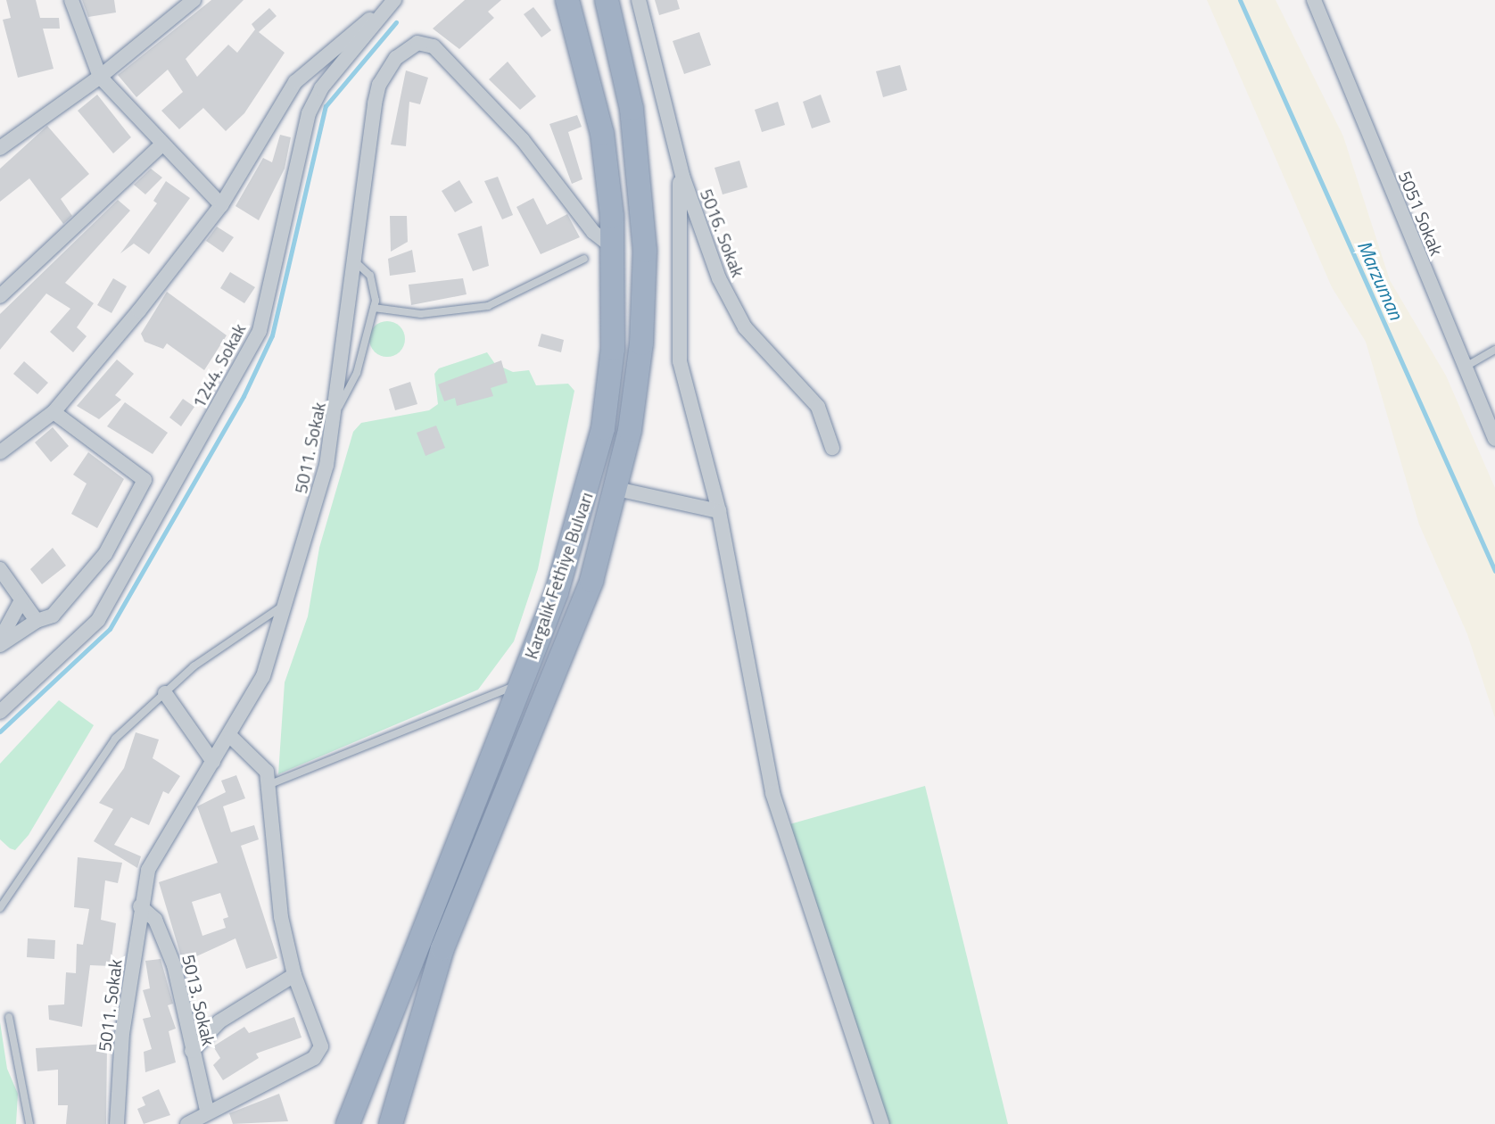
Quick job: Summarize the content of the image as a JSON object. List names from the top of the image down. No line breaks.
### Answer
{"streets":{"highway":["Kargalık Fethiye Bulvarı"],"street":["5051 Sokak","5016. Sokak","1244. Sokak","5011. Sokak","5013. Sokak"]},"crossings":[["5011. Sokak","Kargalık Fethiye Bulvarı"],["5011. Sokak","5013. Sokak"]],"water":["Marzuman"]}
